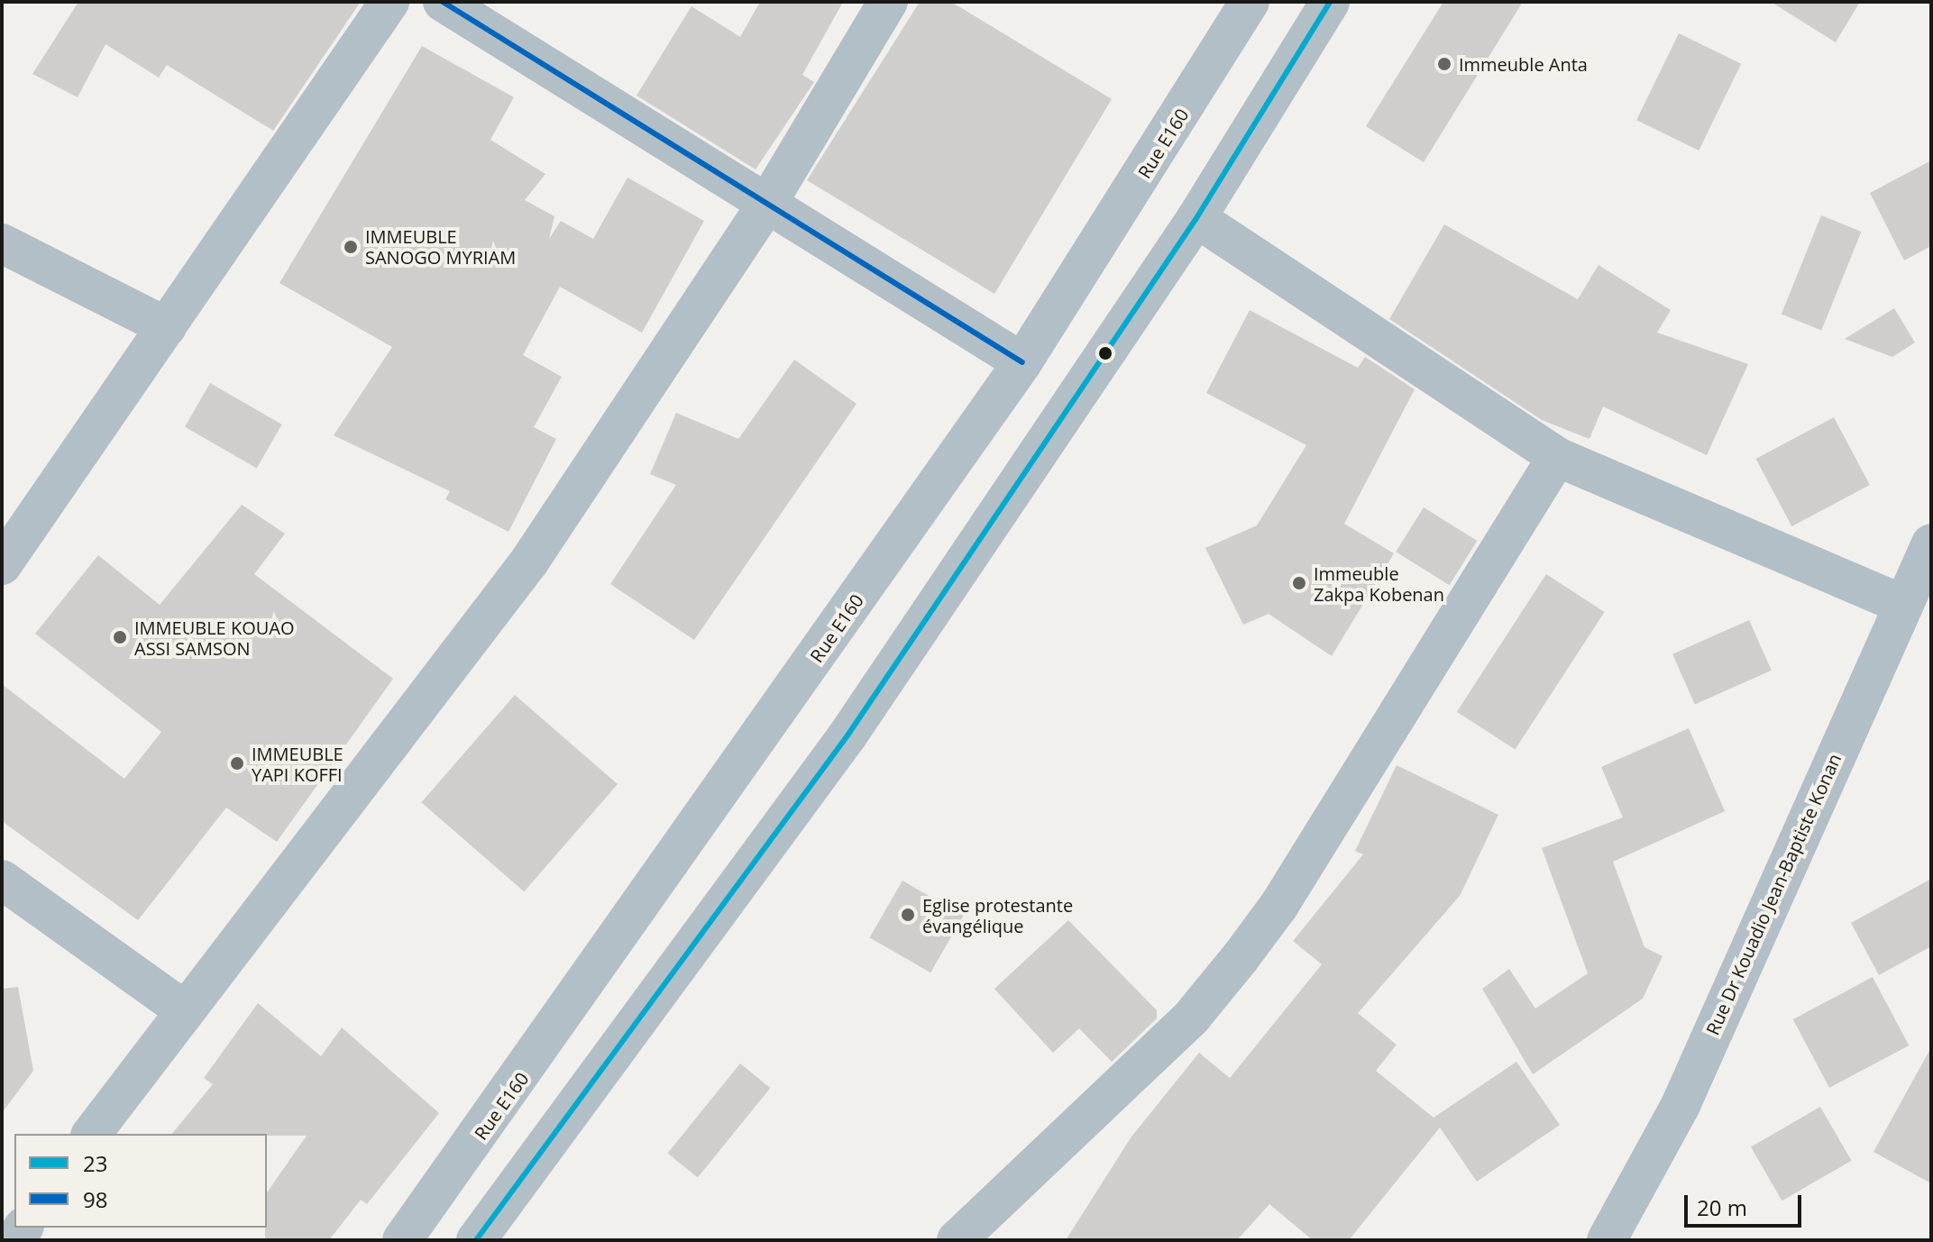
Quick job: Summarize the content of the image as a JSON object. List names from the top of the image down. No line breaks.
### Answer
{"streets":{"street":["Rue E160","Rue Dr Kouadio Jean-Baptiste Konan"]},"places":["Immeuble Anta","IMMEUBLE SANOGO MYRIAM","Immeuble Zakpa Kobenan","IMMEUBLE KOUAO ASSI SAMSON","IMMEUBLE YAPI KOFFI","Eglise protestante évangélique"],"lines":["transit line 23","transit line 98"],"legend":["23","98"],"scale_bar":"20 m"}
